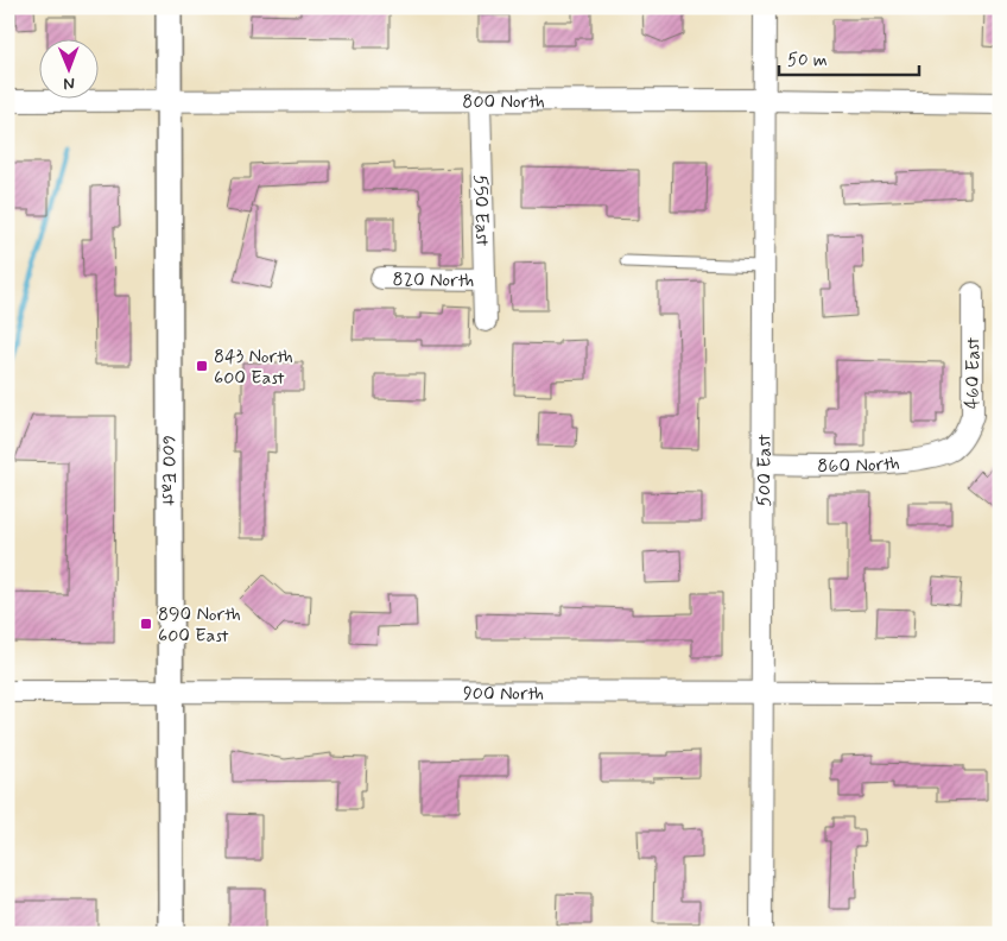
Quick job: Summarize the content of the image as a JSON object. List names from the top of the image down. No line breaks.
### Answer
{"streets":{"street":["800 North","550 East","820 North","460 East","860 North","600 East","500 East","900 North"]},"crossings":[["800 North","550 East"],["800 North","600 East"],["800 North","500 East"],["550 East","820 North"],["460 East","860 North"],["860 North","500 East"],["600 East","900 North"],["500 East","900 North"]],"places":{"transit":["843 North 600 East","890 North 600 East"]},"scale_bar":"50 m","north":"bottom"}
